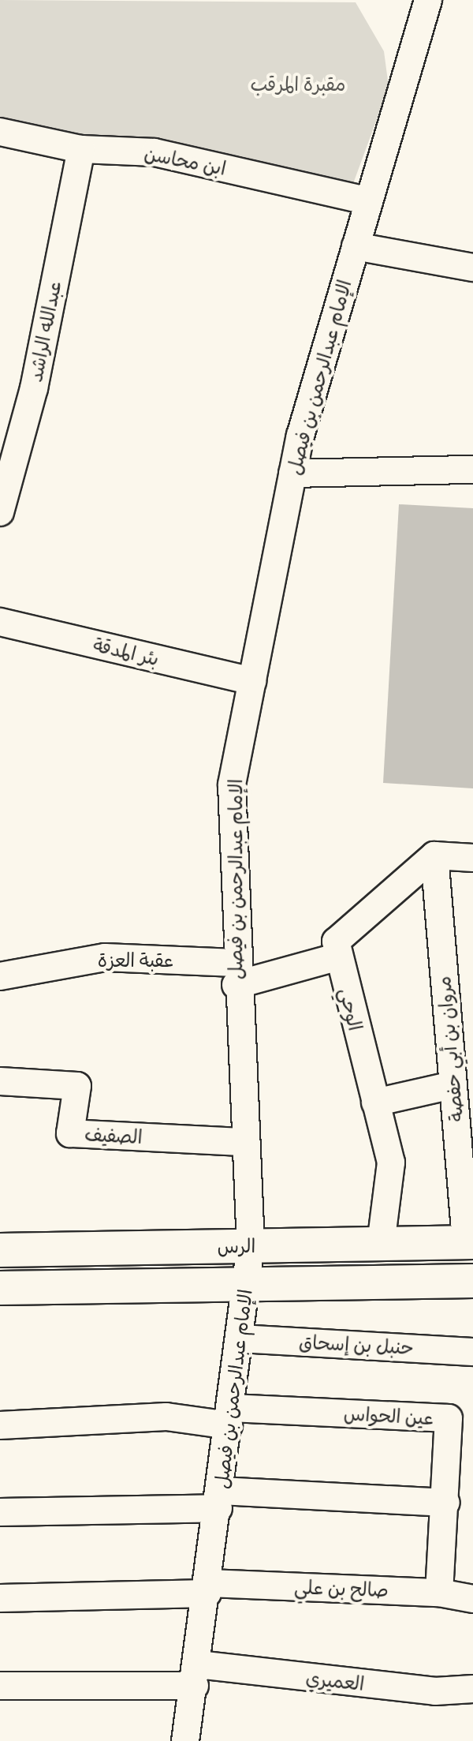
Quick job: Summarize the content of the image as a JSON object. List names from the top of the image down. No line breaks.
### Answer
{"streets":{"street":["ابن محاسن","عبدالله الراشد","الإمام عبدالرحمن بن فيصل","بئر المدقة","عقبة العزة","الوحي","مروان بن أبي حفصة","الصفيف","الرس","حنبل بن إسحاق","عين الحواس","صالح بن علي","العميري"]},"crossings":[["ابن محاسن","عبدالله الراشد"],["ابن محاسن","الإمام عبدالرحمن بن فيصل"],["الإمام عبدالرحمن بن فيصل","بئر المدقة"],["الإمام عبدالرحمن بن فيصل","عقبة العزة"],["الإمام عبدالرحمن بن فيصل","الصفيف"],["الإمام عبدالرحمن بن فيصل","الرس"],["الإمام عبدالرحمن بن فيصل","حنبل بن إسحاق"],["الإمام عبدالرحمن بن فيصل","عين الحواس"],["الإمام عبدالرحمن بن فيصل","صالح بن علي"],["الإمام عبدالرحمن بن فيصل","العميري"],["عقبة العزة","الوحي"],["الوحي","الرس"],["مروان بن أبي حفصة","الرس"],["عين الحواس","صالح بن علي"]],"parks":["مقبرة المرقب"]}
